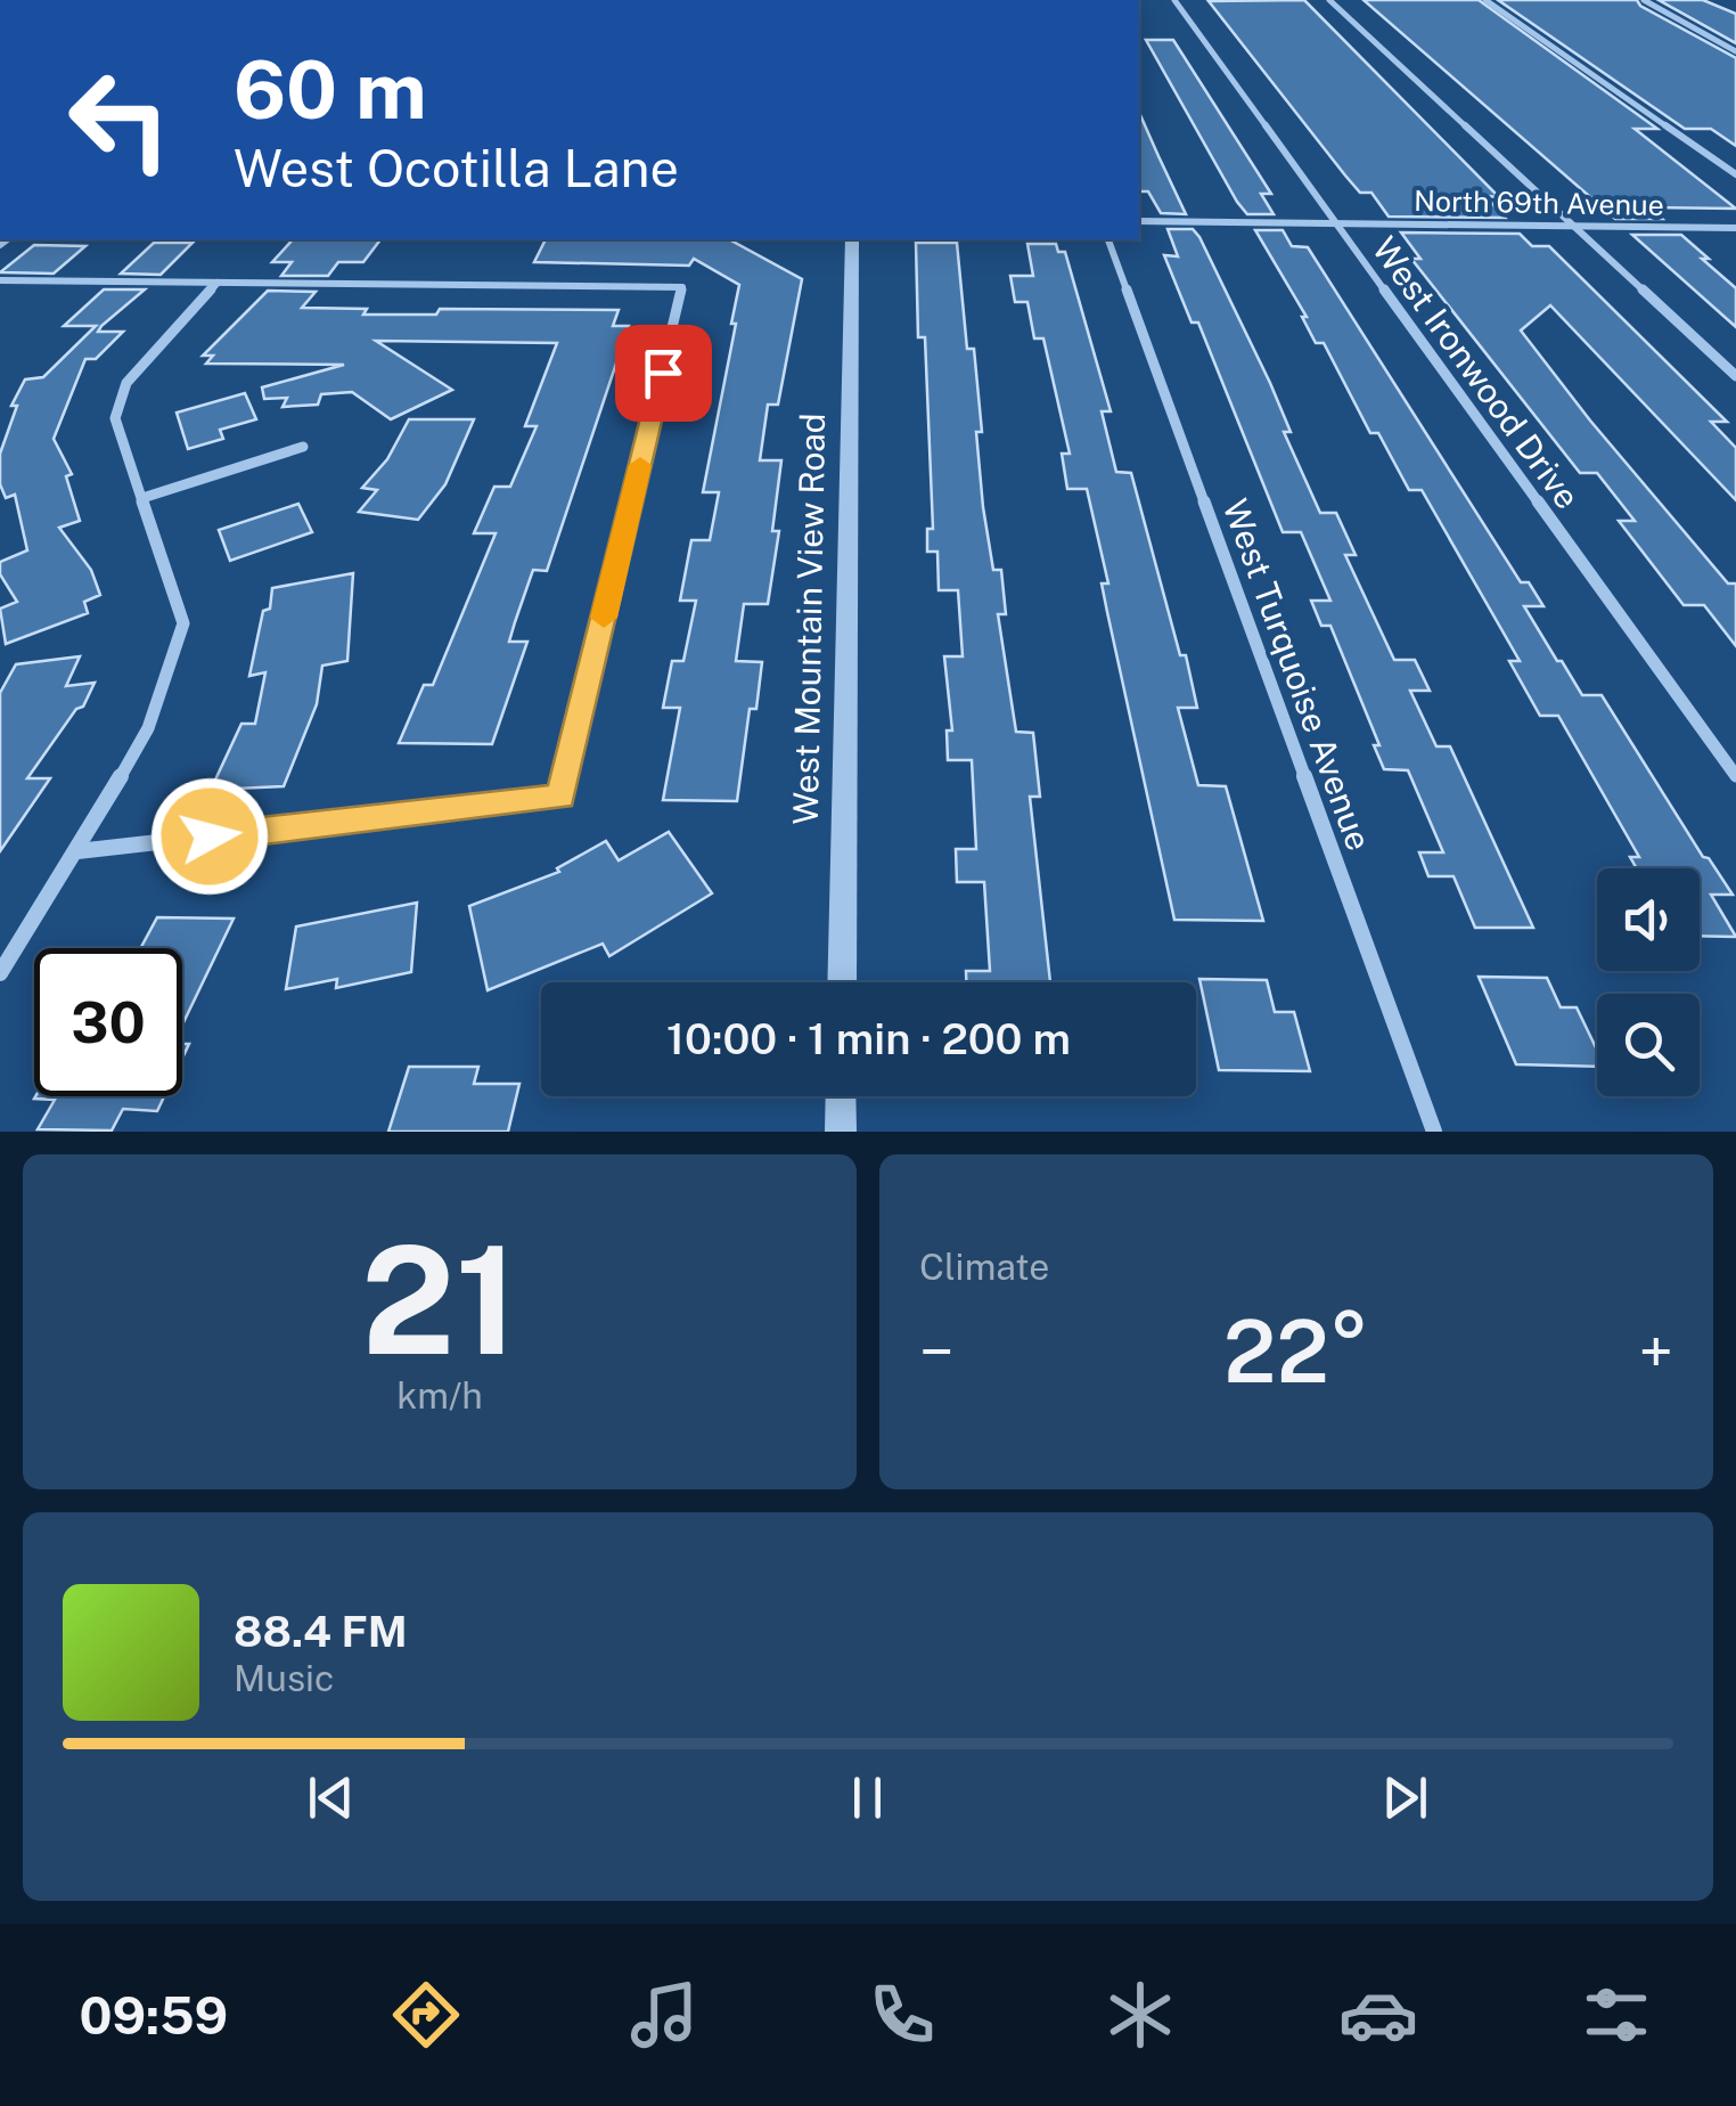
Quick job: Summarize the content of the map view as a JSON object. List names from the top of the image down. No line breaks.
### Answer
{"streets":{"street":["North 69th Avenue","West Ironwood Drive","West Mountain View Road","West Turquoise Avenue"]},"crossings":[["North 69th Avenue","West Ironwood Drive"]],"page":{"turn":["60 m","West Ocotilla Lane"],"limit":"30","trip":"10:00 · 1 min · 200 m","tile":[["21","km/h"],"Climate"],"heat":["−","22°","+"],"song":["88.4 FM","Music"],"tabs":"09:59"}}
